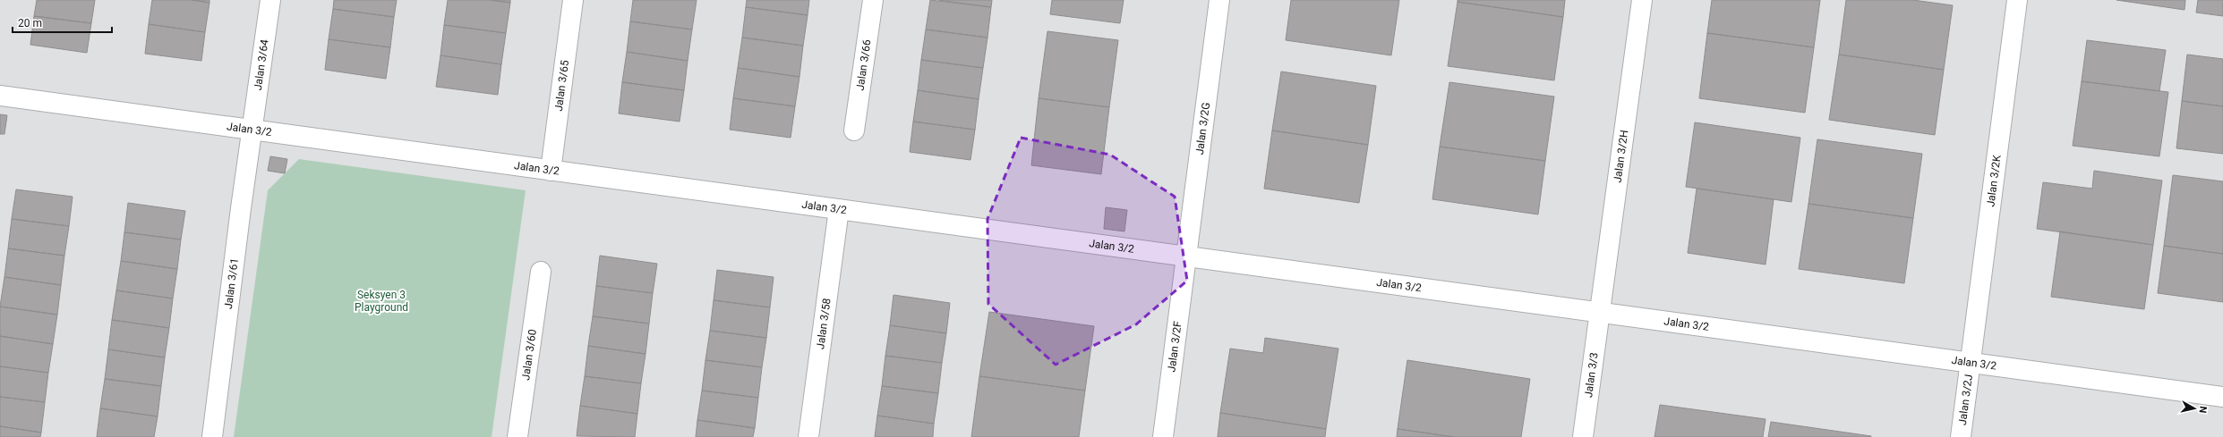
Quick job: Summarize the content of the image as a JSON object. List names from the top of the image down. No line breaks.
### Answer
{"streets":{"street":["Jalan 3/64","Jalan 3/66","Jalan 3/65","Jalan 3/2G","Jalan 3/2","Jalan 3/2H","Jalan 3/2K","Jalan 3/61","Jalan 3/58","Jalan 3/2F","Jalan 3/60","Jalan 3/3","Jalan 3/2J"]},"crossings":[["Jalan 3/64","Jalan 3/2"],["Jalan 3/64","Jalan 3/61"],["Jalan 3/65","Jalan 3/2"],["Jalan 3/2G","Jalan 3/2"],["Jalan 3/2G","Jalan 3/2F"],["Jalan 3/2","Jalan 3/2H"],["Jalan 3/2","Jalan 3/2K"],["Jalan 3/2","Jalan 3/61"],["Jalan 3/2","Jalan 3/58"],["Jalan 3/2","Jalan 3/2F"],["Jalan 3/2","Jalan 3/3"],["Jalan 3/2","Jalan 3/2J"],["Jalan 3/2H","Jalan 3/3"],["Jalan 3/2K","Jalan 3/2J"]],"parks":["Seksyen 3 Playground"],"scale_bar":"20 m","north":"right"}
